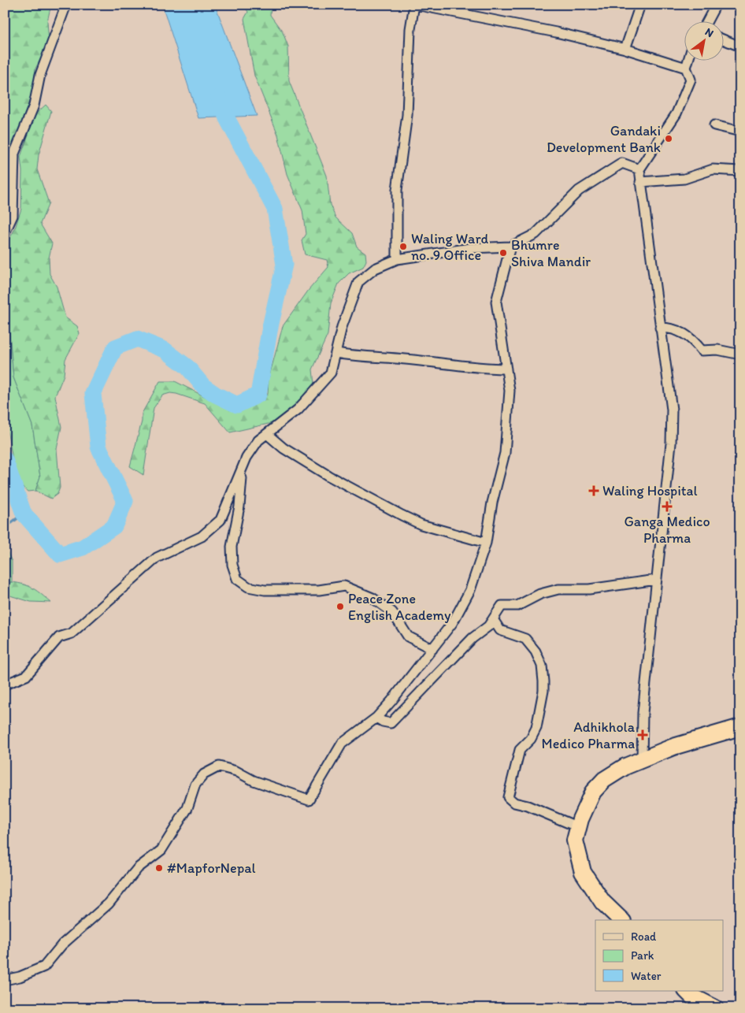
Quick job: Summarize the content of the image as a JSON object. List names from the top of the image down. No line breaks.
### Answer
{"places":{"other":["Gandaki Development Bank","Waling Ward no. 9 Office","Bhumre Shiva Mandir","Peace Zone English Academy","#MapforNepal"],"health":["Waling Hospital","Ganga Medico Pharma","Adhikhola Medico Pharma"]},"legend":["Road","Park","Water"],"north":"top right"}
